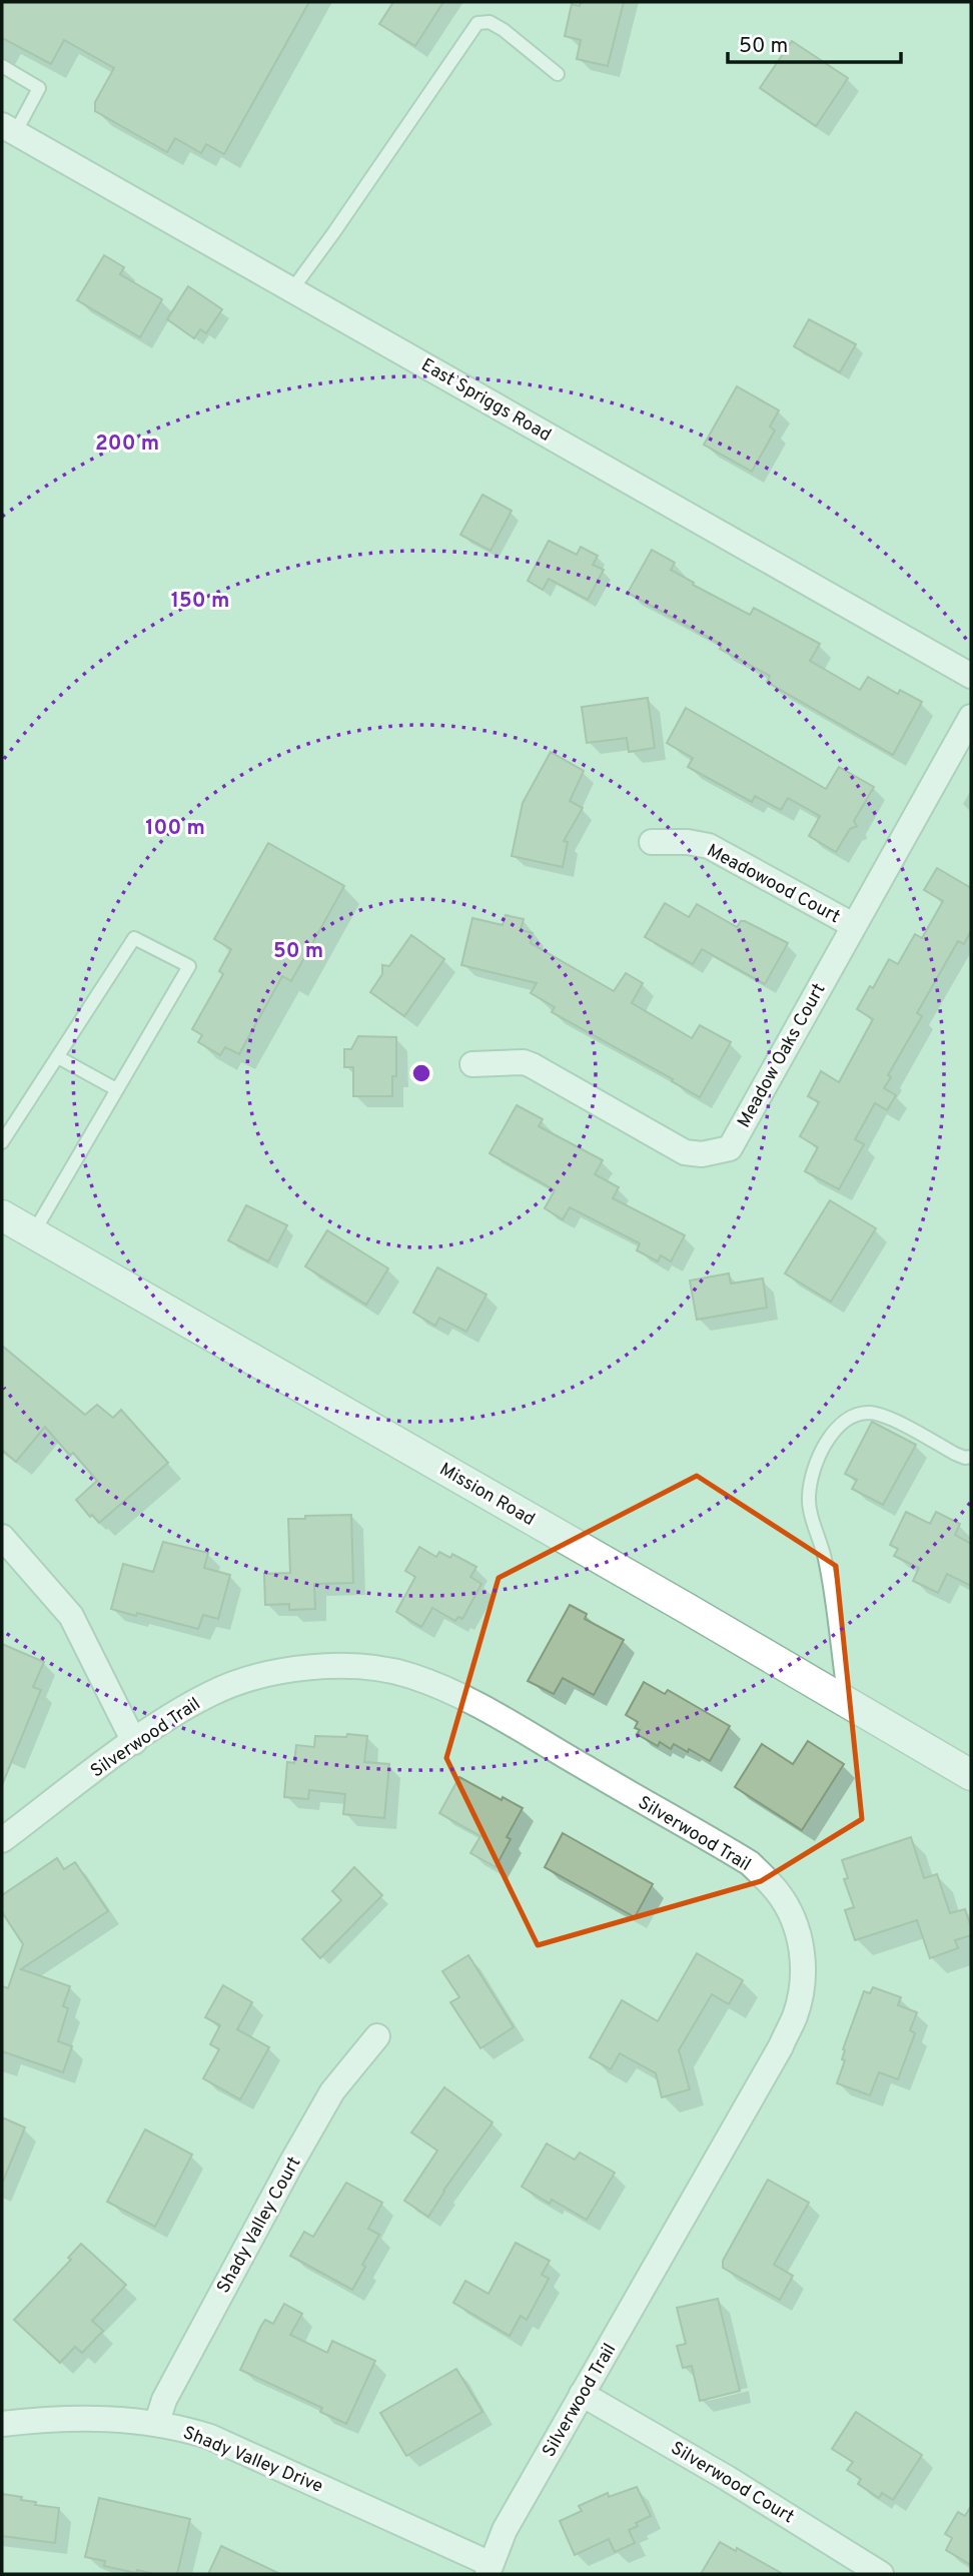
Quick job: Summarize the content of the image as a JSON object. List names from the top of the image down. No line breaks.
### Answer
{"streets":{"street":["East Spriggs Road","Meadowood Court","Meadow Oaks Court","Mission Road","Silverwood Trail","Shady Valley Court","Shady Valley Drive","Silverwood Court"]},"crossings":[["Meadowood Court","Meadow Oaks Court"],["Silverwood Trail","Shady Valley Drive"],["Silverwood Trail","Silverwood Court"],["Shady Valley Court","Shady Valley Drive"]],"scale_bar":"50 m","rings":["200 m","150 m","100 m","50 m"]}
